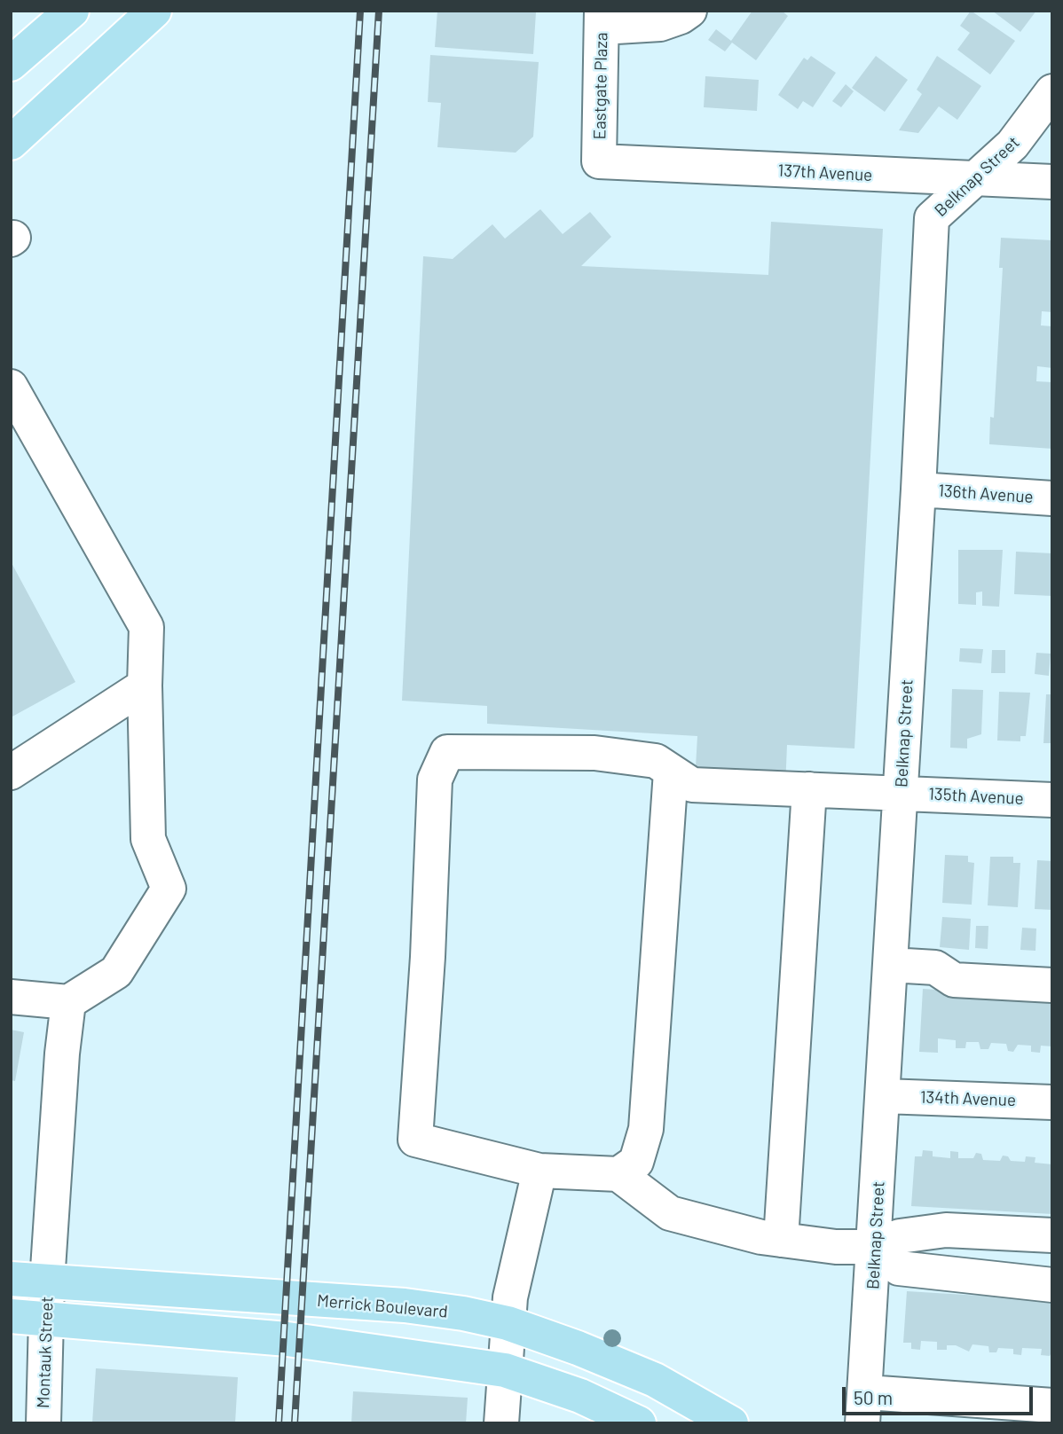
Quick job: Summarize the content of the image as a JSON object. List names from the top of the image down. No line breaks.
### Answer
{"streets":{"main road":["Merrick Boulevard"],"street":["Eastgate Plaza","137th Avenue","Belknap Street","136th Avenue","135th Avenue","134th Avenue","Montauk Street"]},"crossings":[["Eastgate Plaza","137th Avenue"],["137th Avenue","Belknap Street"],["Belknap Street","136th Avenue"],["Belknap Street","135th Avenue"],["Belknap Street","134th Avenue"],["Merrick Boulevard","Montauk Street"]],"scale_bar":"50 m"}
